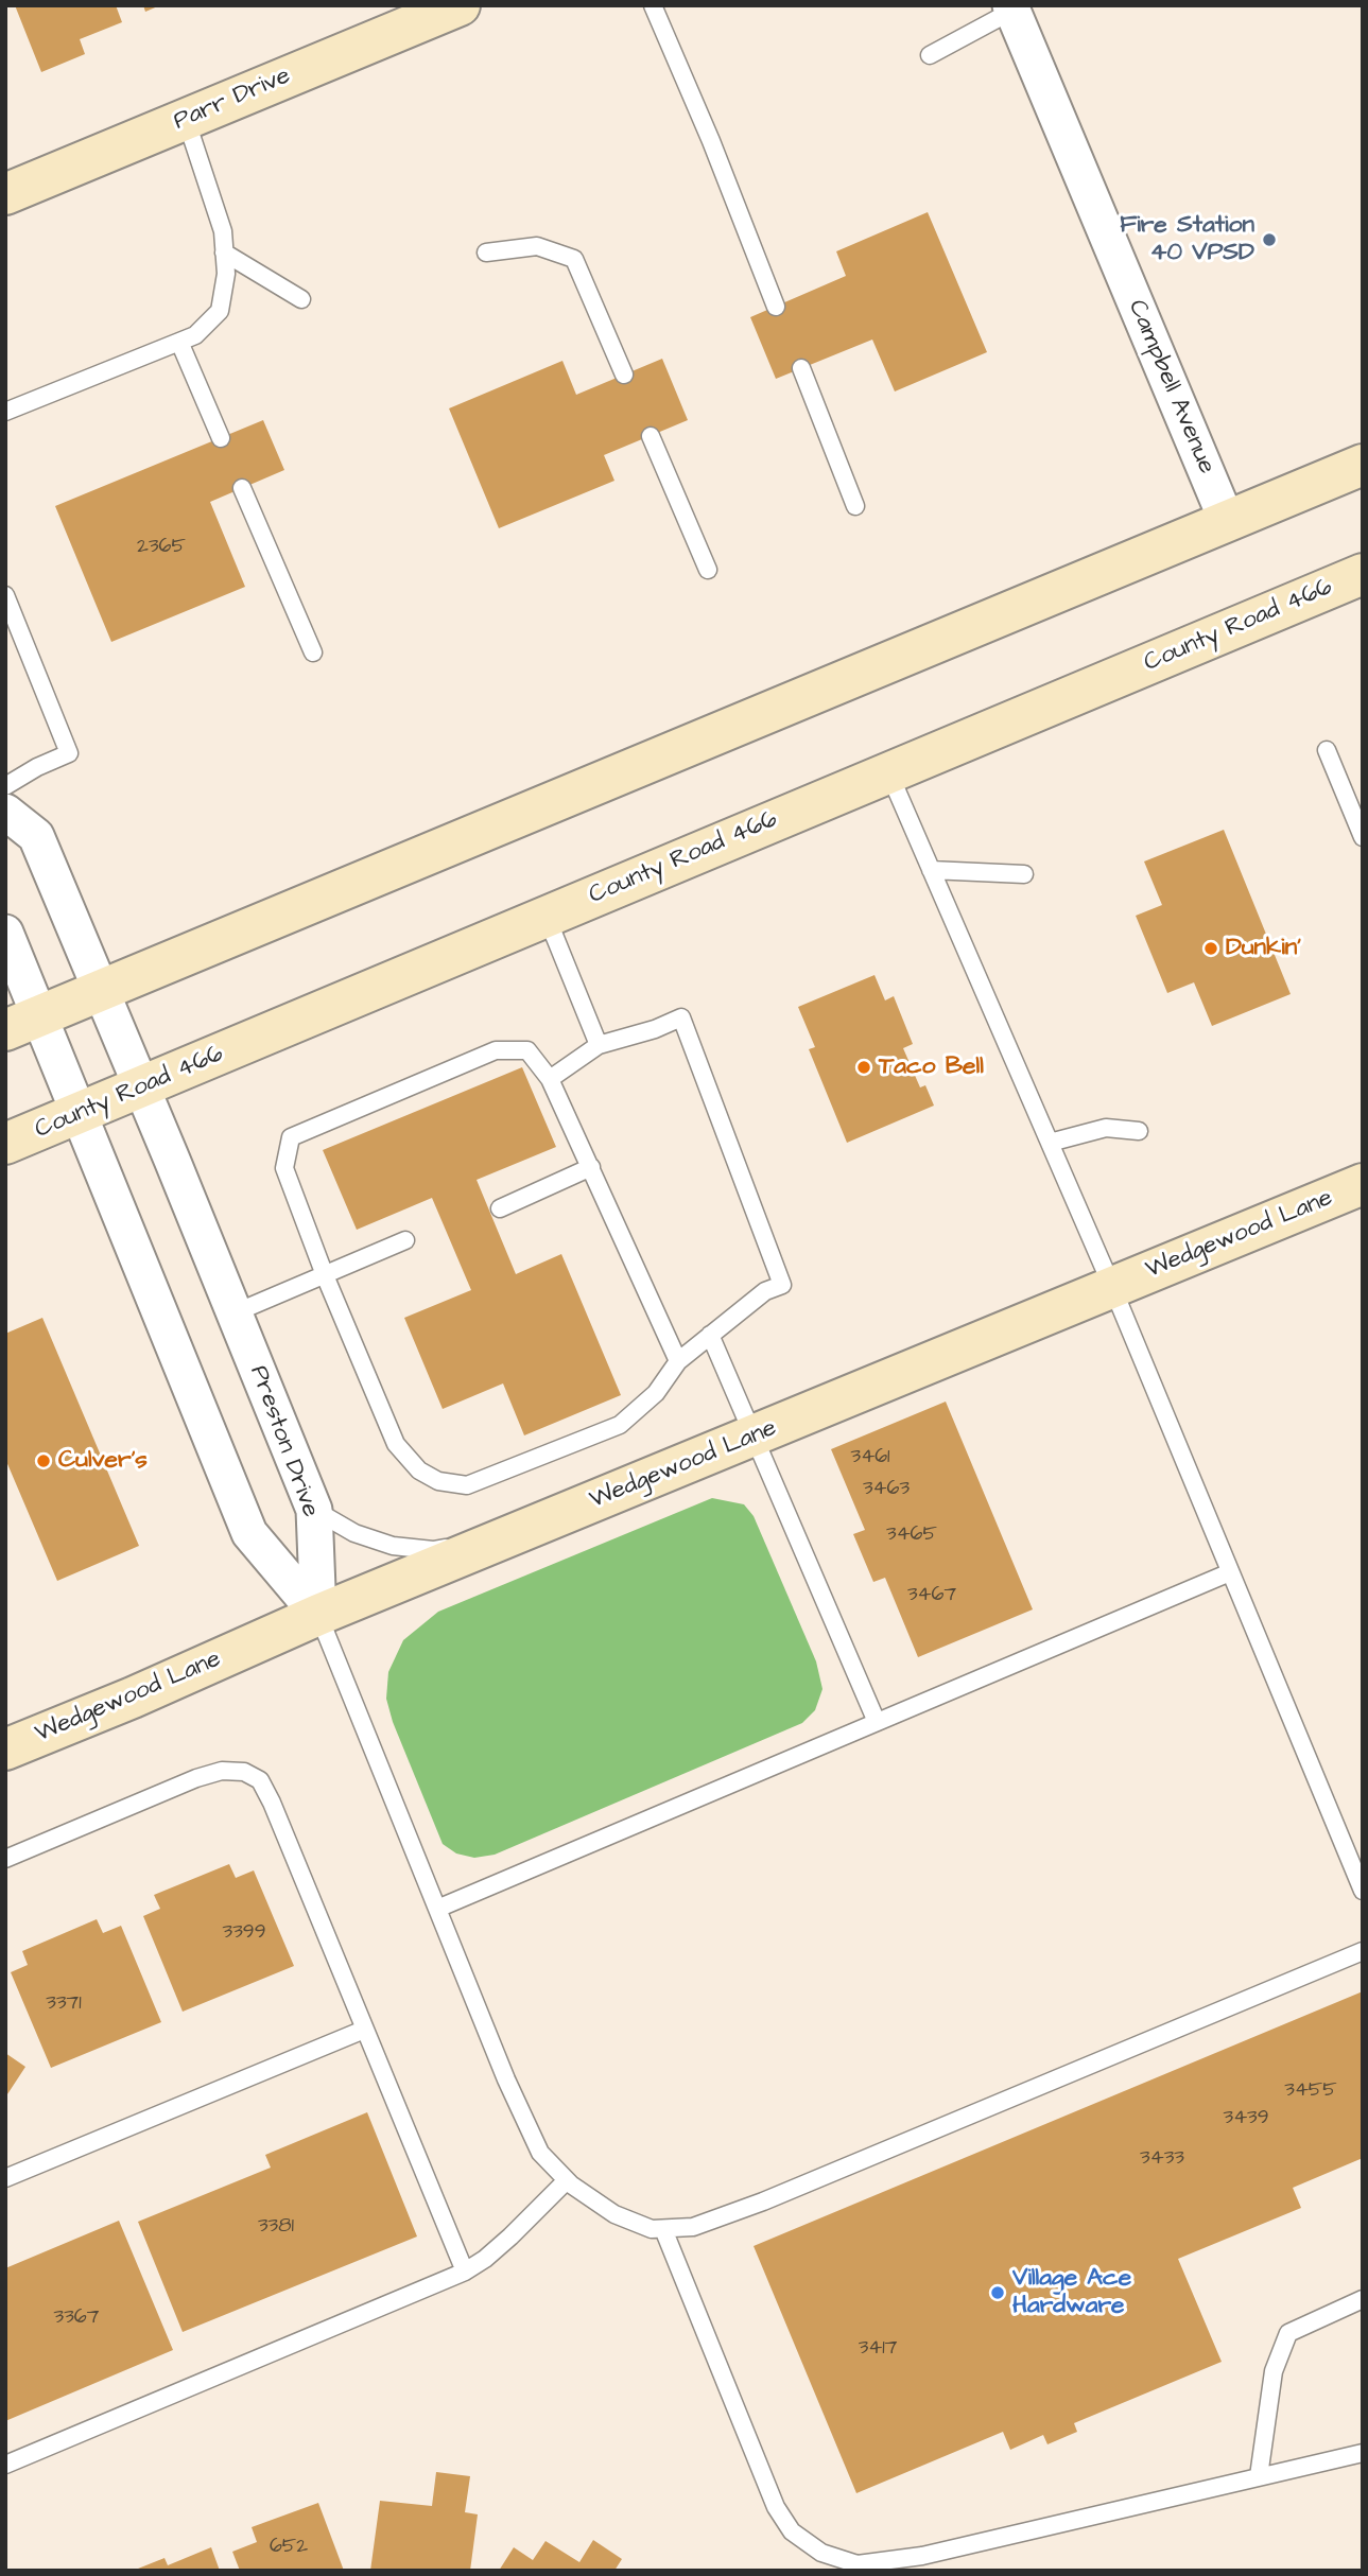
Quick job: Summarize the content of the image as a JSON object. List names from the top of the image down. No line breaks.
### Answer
{"streets":{"main road":["Parr Drive","County Road 466","Wedgewood Lane"],"street":["Campbell Avenue","Preston Drive"]},"crossings":[["County Road 466","Preston Drive"],["Wedgewood Lane","Preston Drive"]],"places":["Fire Station 40 VPSD","Dunkin'","Taco Bell","Culver's","Village Ace Hardware"],"house_numbers":["2365","3461","3463","3465","3467","3399","3371","3455","3439","3433","3381","3367","3417","652"]}
